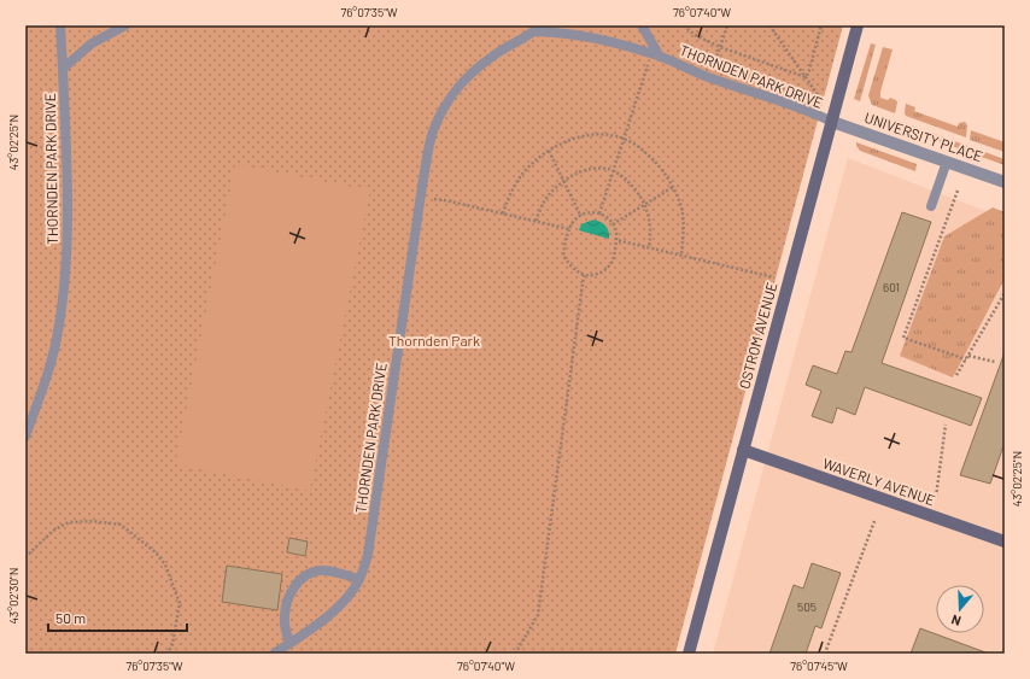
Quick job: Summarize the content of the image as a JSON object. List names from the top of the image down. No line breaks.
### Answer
{"streets":{"street":["UNIVERSITY PLACE","OSTROM AVENUE","WAVERLY AVENUE"],"lane":["THORNDEN PARK DRIVE"]},"crossings":[["THORNDEN PARK DRIVE","UNIVERSITY PLACE"],["THORNDEN PARK DRIVE","OSTROM AVENUE"],["UNIVERSITY PLACE","OSTROM AVENUE"],["OSTROM AVENUE","WAVERLY AVENUE"]],"parks":["Thornden Park"],"house_numbers":["601","505"],"scale_bar":"50 m","north":"bottom","coordinates":["76°07'35\"W","76°07'40\"W","43°02'25\"N","43°02'30\"N","76°07'45\"W"]}
